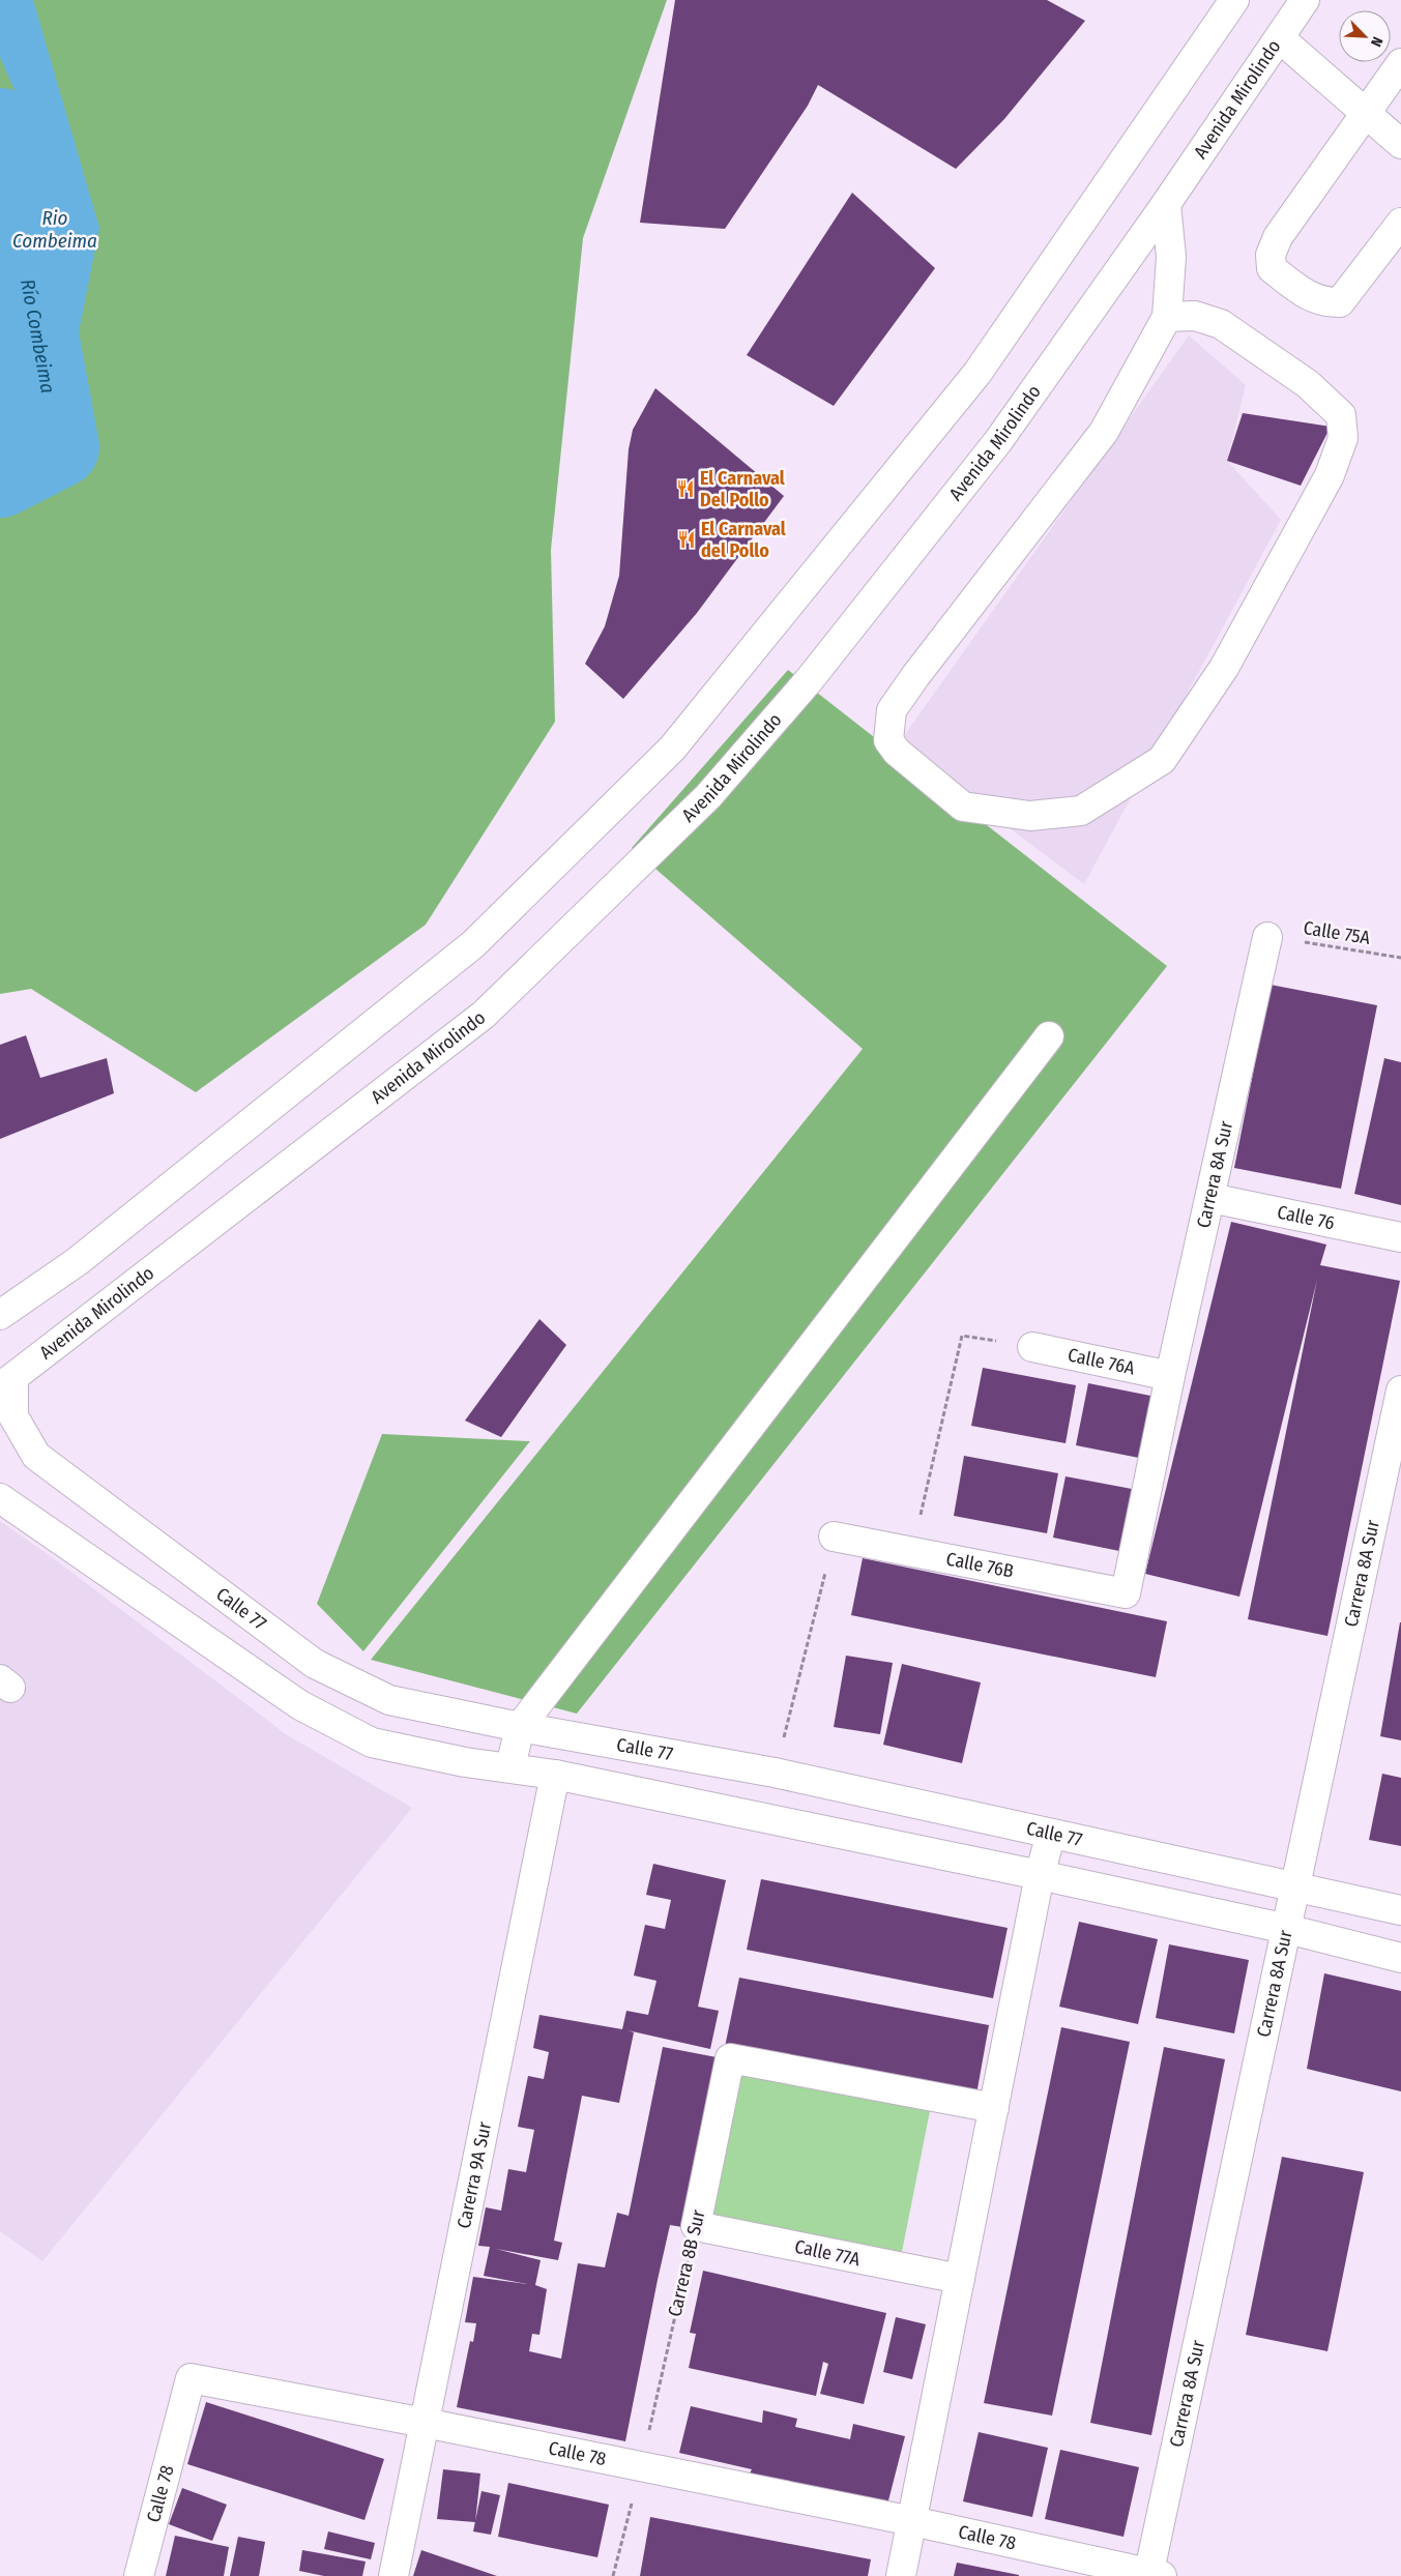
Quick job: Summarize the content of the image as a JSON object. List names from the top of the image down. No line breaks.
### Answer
{"streets":{"street":["Avenida Mirolindo","Carrera 8A Sur","Calle 76","Calle 76A","Calle 76B","Calle 77","Carerra 9A Sur","Calle 77A","Carrera 8B Sur","Calle 78"],"path":["Calle 75A"]},"crossings":[["Avenida Mirolindo","Calle 77"],["Calle 75A","Carrera 8A Sur"],["Carrera 8A Sur","Calle 76"],["Carrera 8A Sur","Calle 76A"],["Carrera 8A Sur","Calle 76B"],["Carrera 8A Sur","Calle 77"],["Carrera 8A Sur","Calle 78"],["Carerra 9A Sur","Calle 78"],["Calle 77A","Carrera 8B Sur"],["Carrera 8B Sur","Calle 78"]],"water":["Rio Combeima","Río Combeima"],"places":{"restaurant":["El Carnaval Del Pollo","El Carnaval del Pollo"]},"north":"bottom right"}
